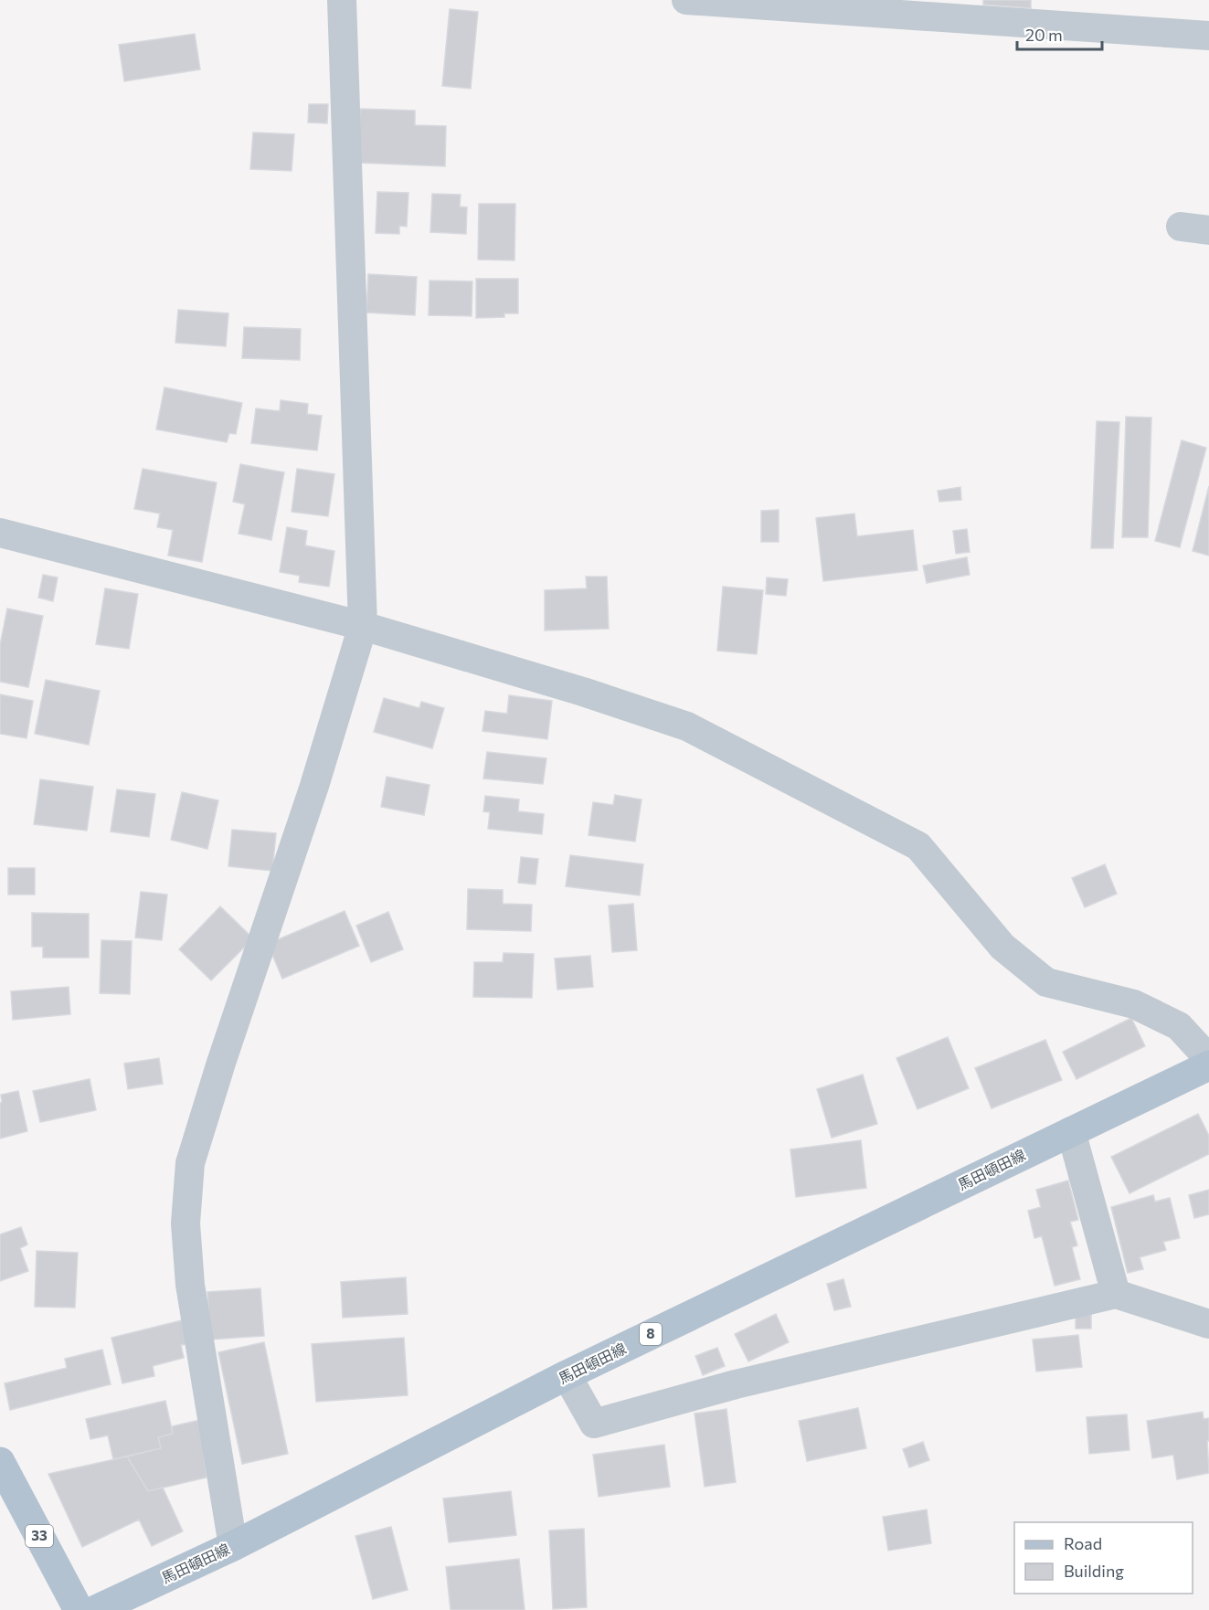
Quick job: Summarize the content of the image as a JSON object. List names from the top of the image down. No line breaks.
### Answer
{"streets":{"main road":["馬田頓田線","8","33"]},"legend":["Road","Building"],"scale_bar":"20 m"}
